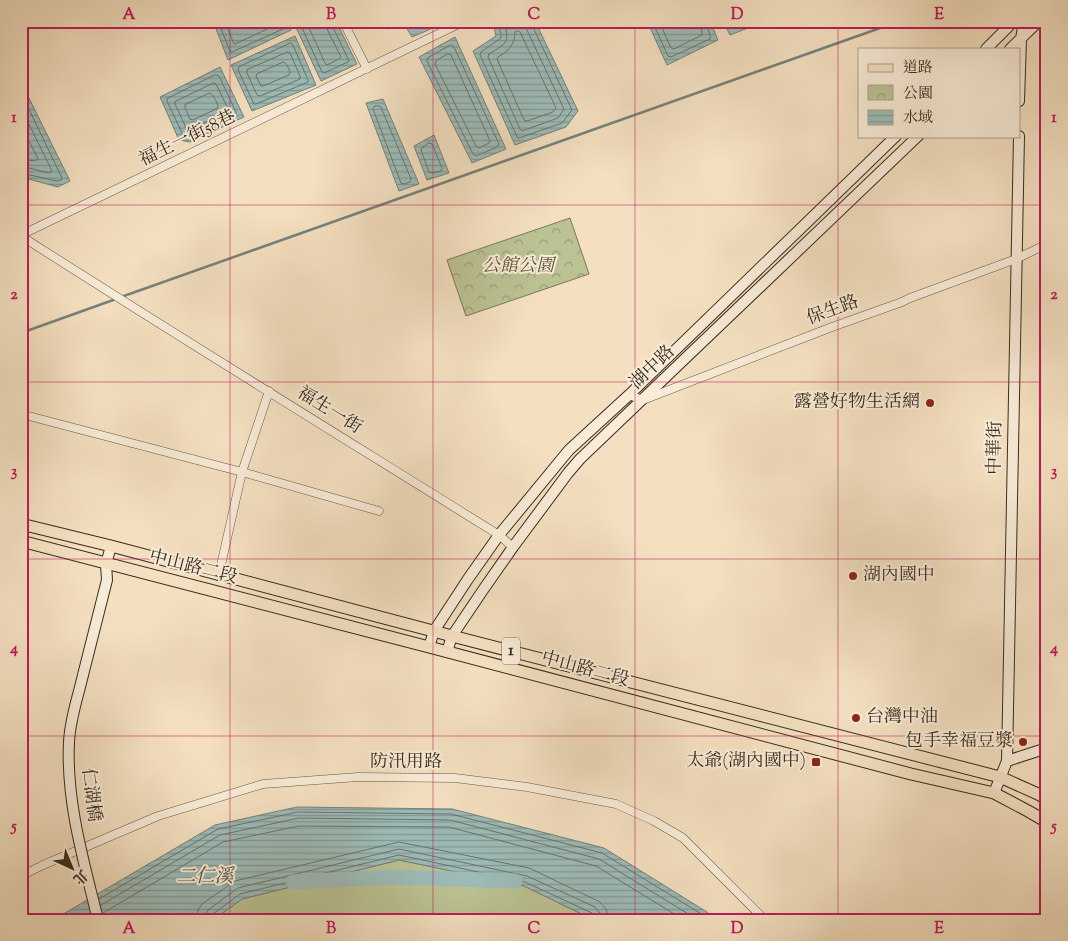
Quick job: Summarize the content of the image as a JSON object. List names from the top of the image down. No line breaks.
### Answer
{"streets":{"main road":["中山路二段","1"],"street":["福生一街58巷","保生路","湖中路","福生一街","中華街","防汛用路","仁湖橋"]},"crossings":[["福生一街58巷","福生一街"],["保生路","湖中路"],["保生路","中華街"],["湖中路","福生一街"],["湖中路","中山路二段"],["中山路二段","仁湖橋"]],"water":["二仁溪"],"parks":["公館公園"],"places":{"other":["露營好物生活網","湖內國中","台灣中油","包手幸福豆漿"],"transit":["太爺(湖內國中)"]},"legend":["道路","公園","水域"],"north":"bottom right","grid":{"columns":["A","B","C","D","E"],"rows":["1","2","3","4","5"]}}
